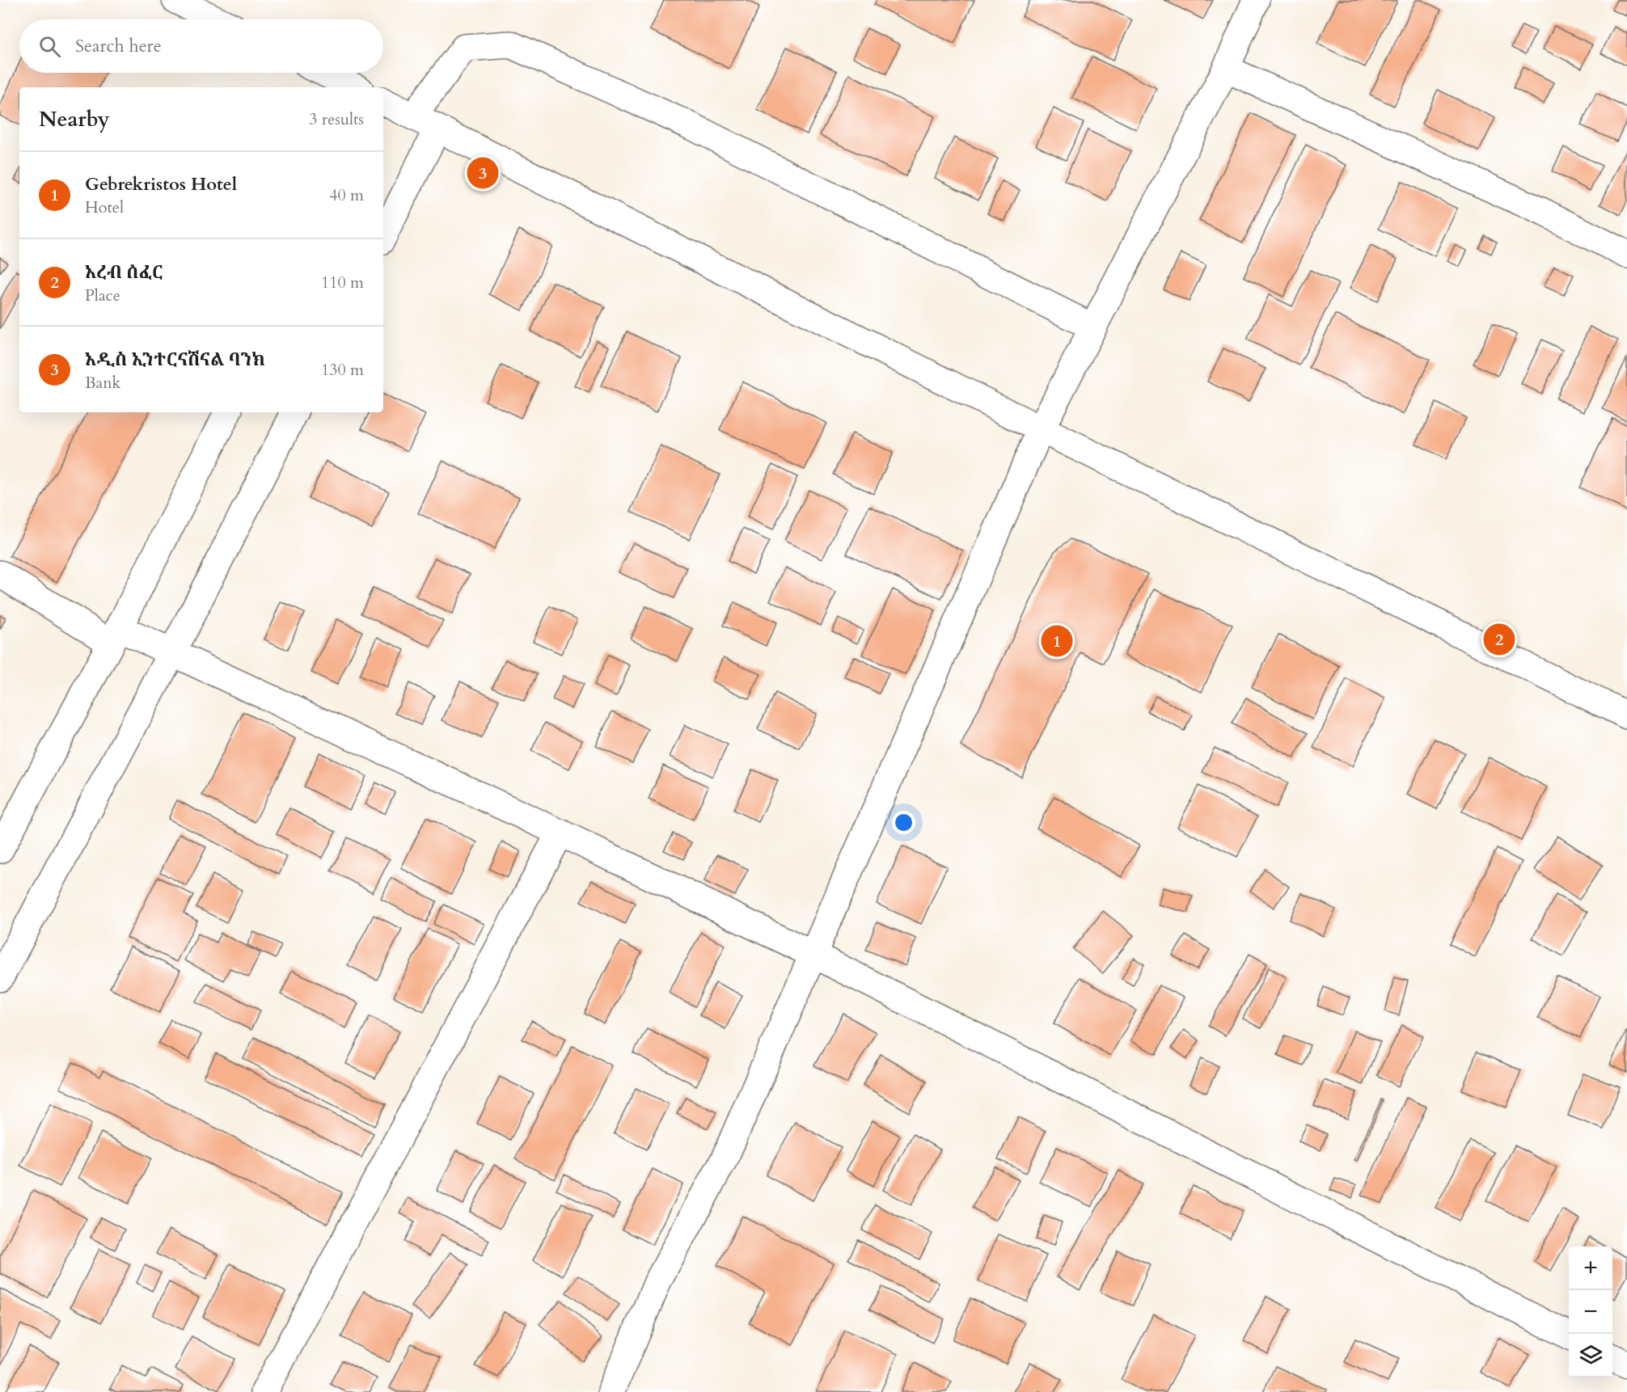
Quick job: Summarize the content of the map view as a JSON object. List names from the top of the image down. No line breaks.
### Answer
{"page":{"search":"Search here","heading":["Nearby","3 results"],"list":[{"mark":"1","name":"Gebrekristos Hotel","note":"Hotel","value":"40 m"},{"mark":"2","name":"አረብ ሰፈር","note":"Place","value":"110 m"},{"mark":"3","name":"አዲስ ኢንተርናሽናል ባንክ","note":"Bank","value":"130 m"}],"pins":["3","2","1"],"map_buttons":["+","−"]}}
